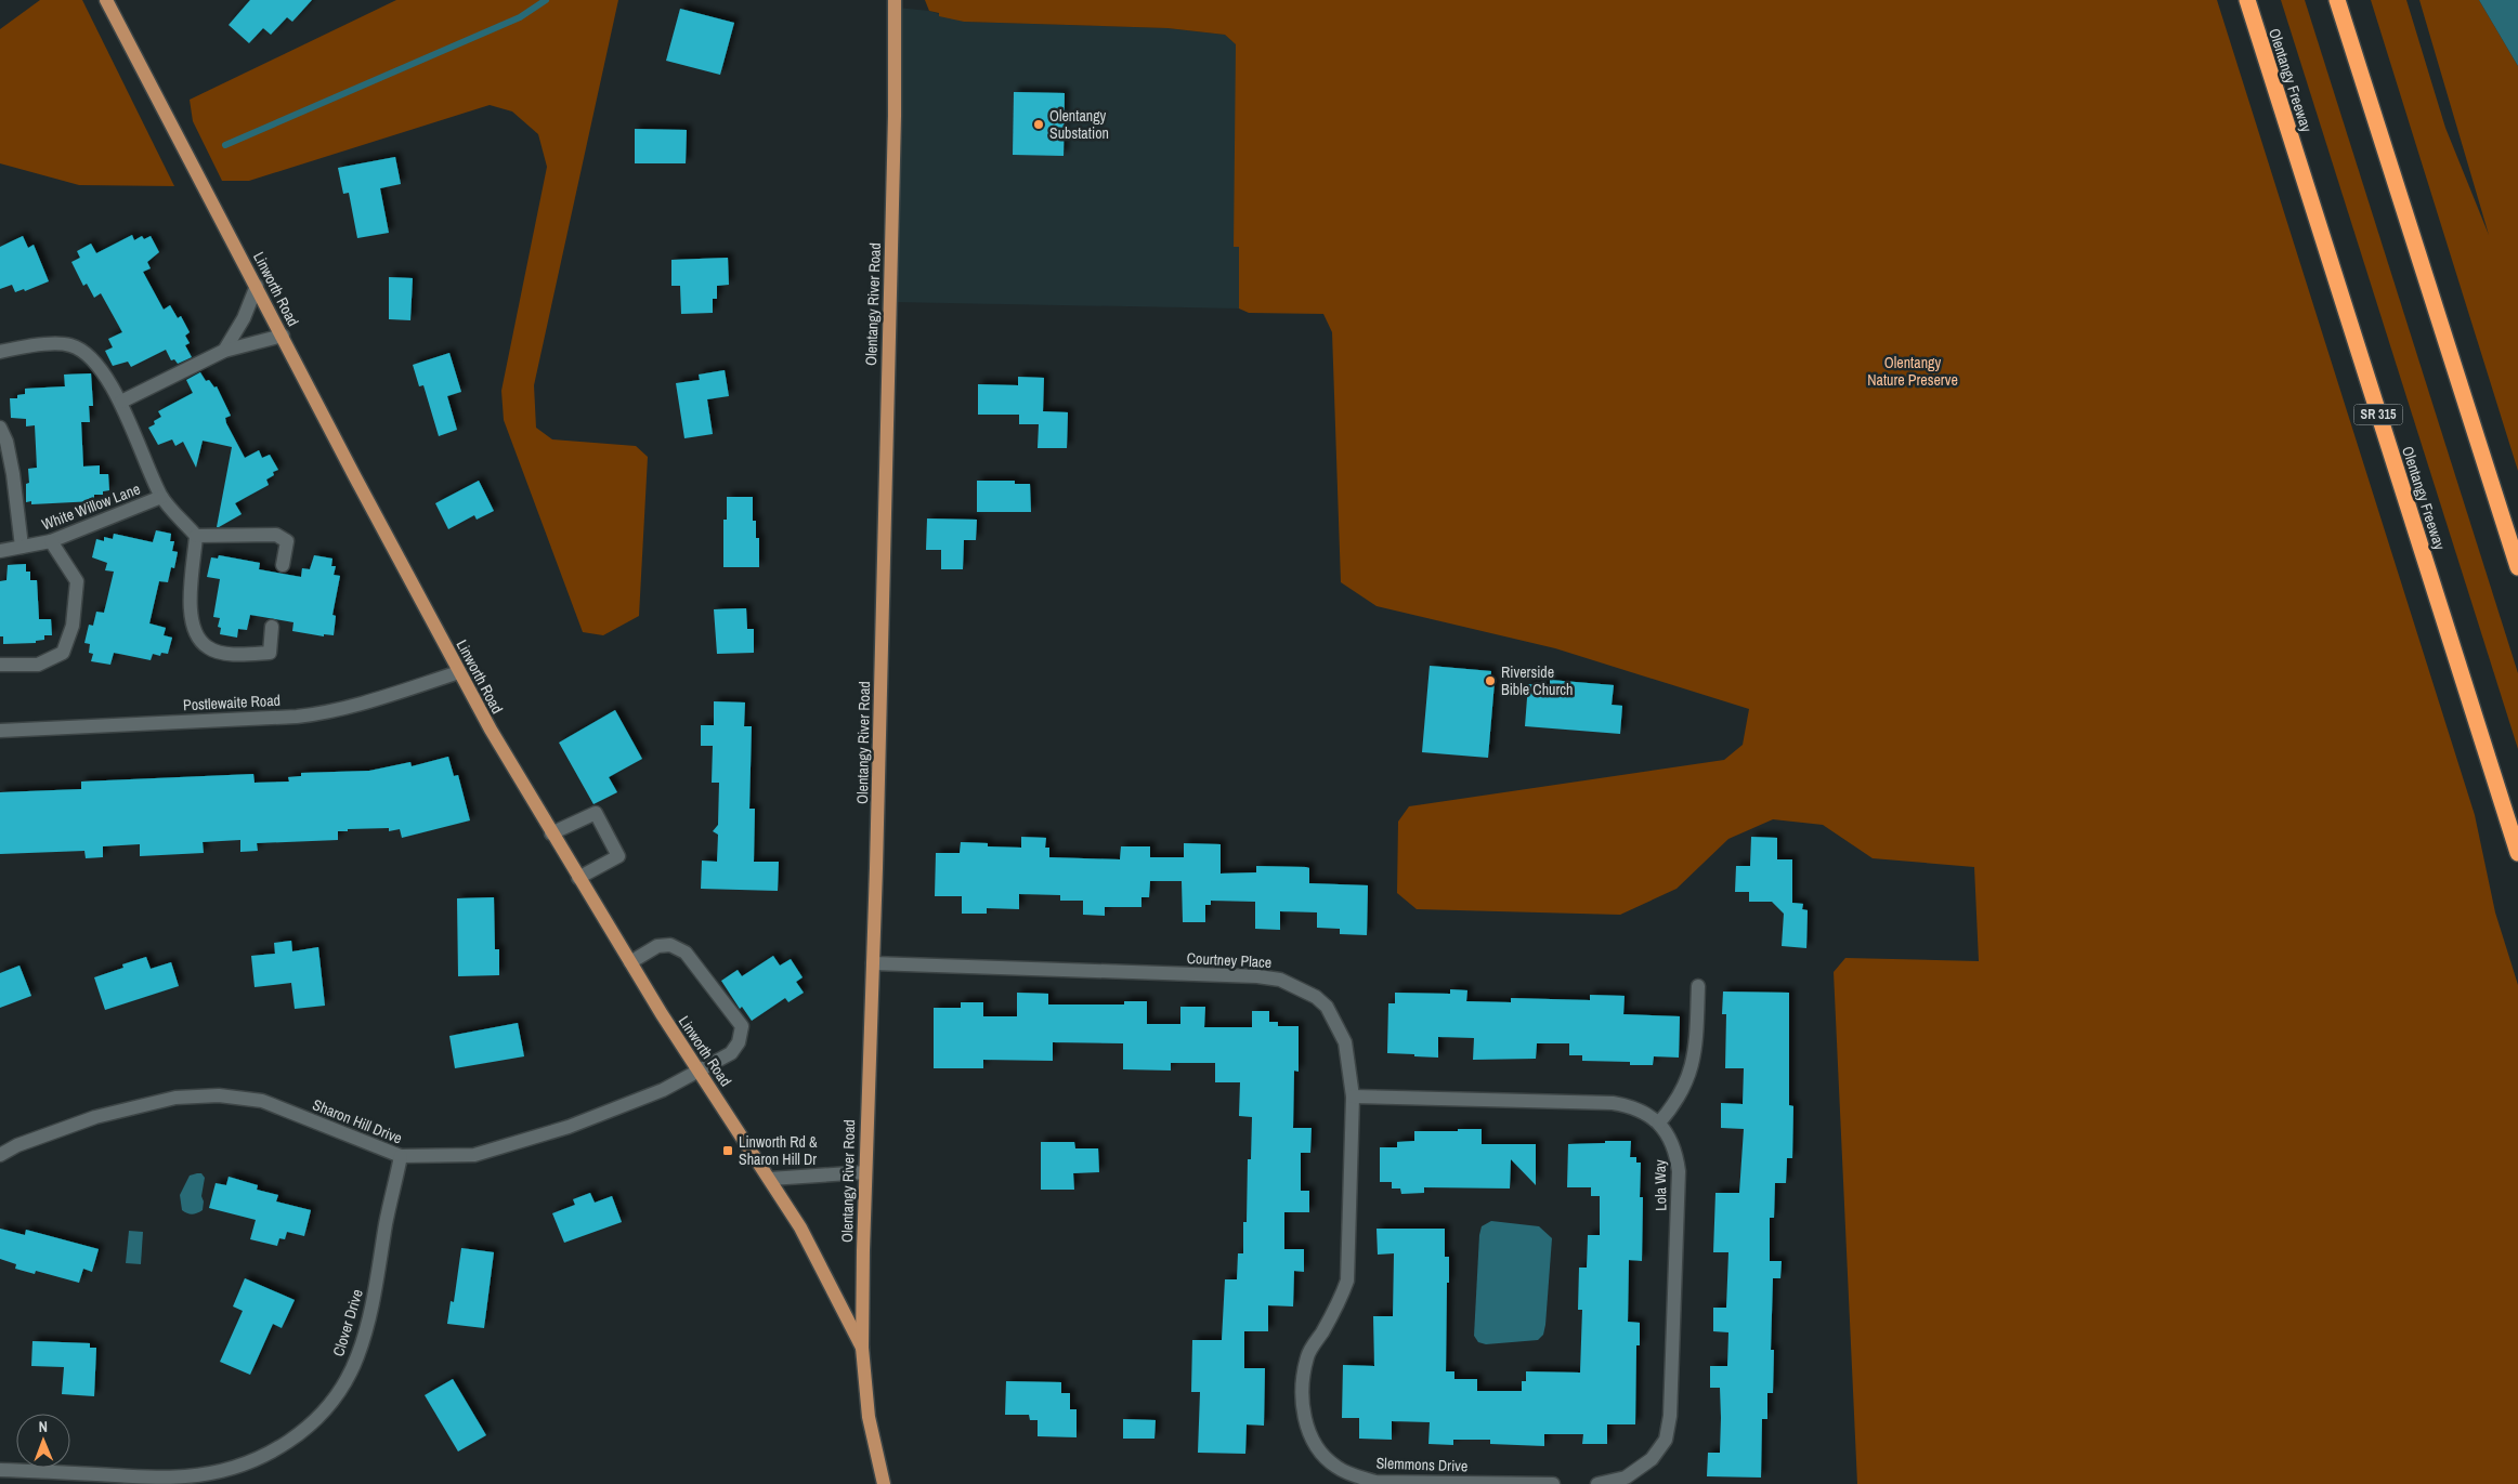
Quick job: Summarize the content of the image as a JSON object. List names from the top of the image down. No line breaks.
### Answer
{"streets":{"highway":["Olentangy Freeway","SR 315"],"main road":["Linworth Road","Olentangy River Road"],"street":["White Willow Lane","Postlewaite Road","Courtney Place","Sharon Hill Drive","Lola Way","Clover Drive","Slemmons Drive"]},"crossings":[["Linworth Road","Olentangy River Road"],["Linworth Road","Postlewaite Road"],["Linworth Road","Sharon Hill Drive"],["Olentangy River Road","Courtney Place"],["Courtney Place","Slemmons Drive"],["Sharon Hill Drive","Clover Drive"]],"parks":["Olentangy Nature Preserve"],"places":{"other":["Olentangy Substation","Riverside Bible Church"],"transit":["Linworth Rd & Sharon Hill Dr"]},"north":"top"}
